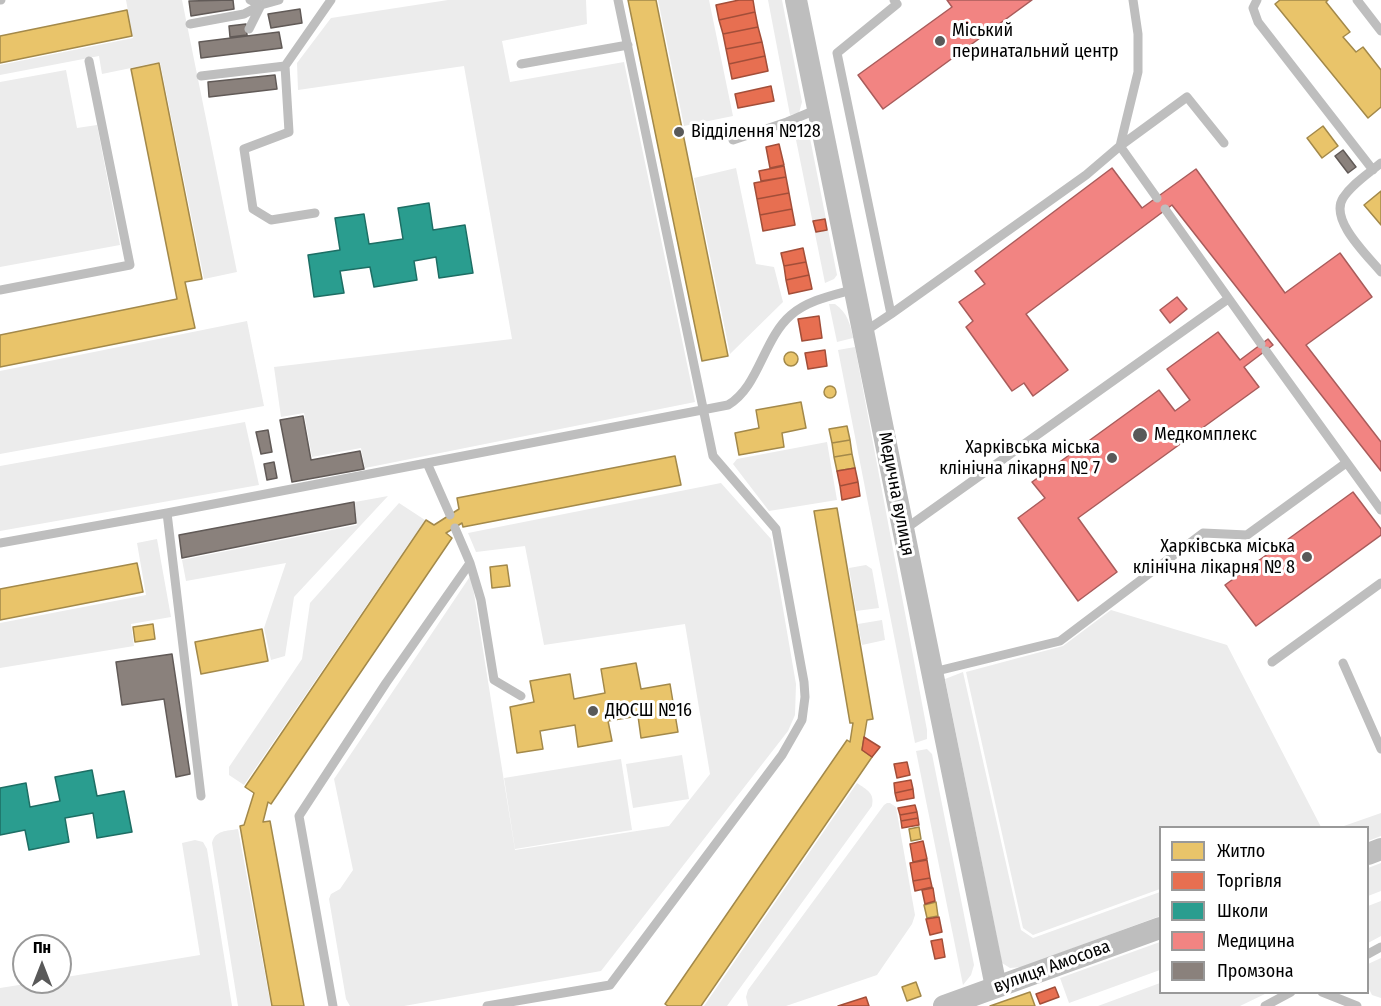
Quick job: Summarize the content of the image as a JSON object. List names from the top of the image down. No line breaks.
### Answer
{"streets":{"street":["Медична вулиця","вулиця Амосова"]},"crossings":[["Медична вулиця","вулиця Амосова"]],"places":["Міський перинатальний центр","Відділення №128","Медкомплекс","Харківська міська клінічна лікарня № 7","Харківська міська клінічна лікарня № 8","ДЮСШ №16"],"legend":["Житло","Торгівля","Школи","Медицина","Промзона"],"north":"top"}
